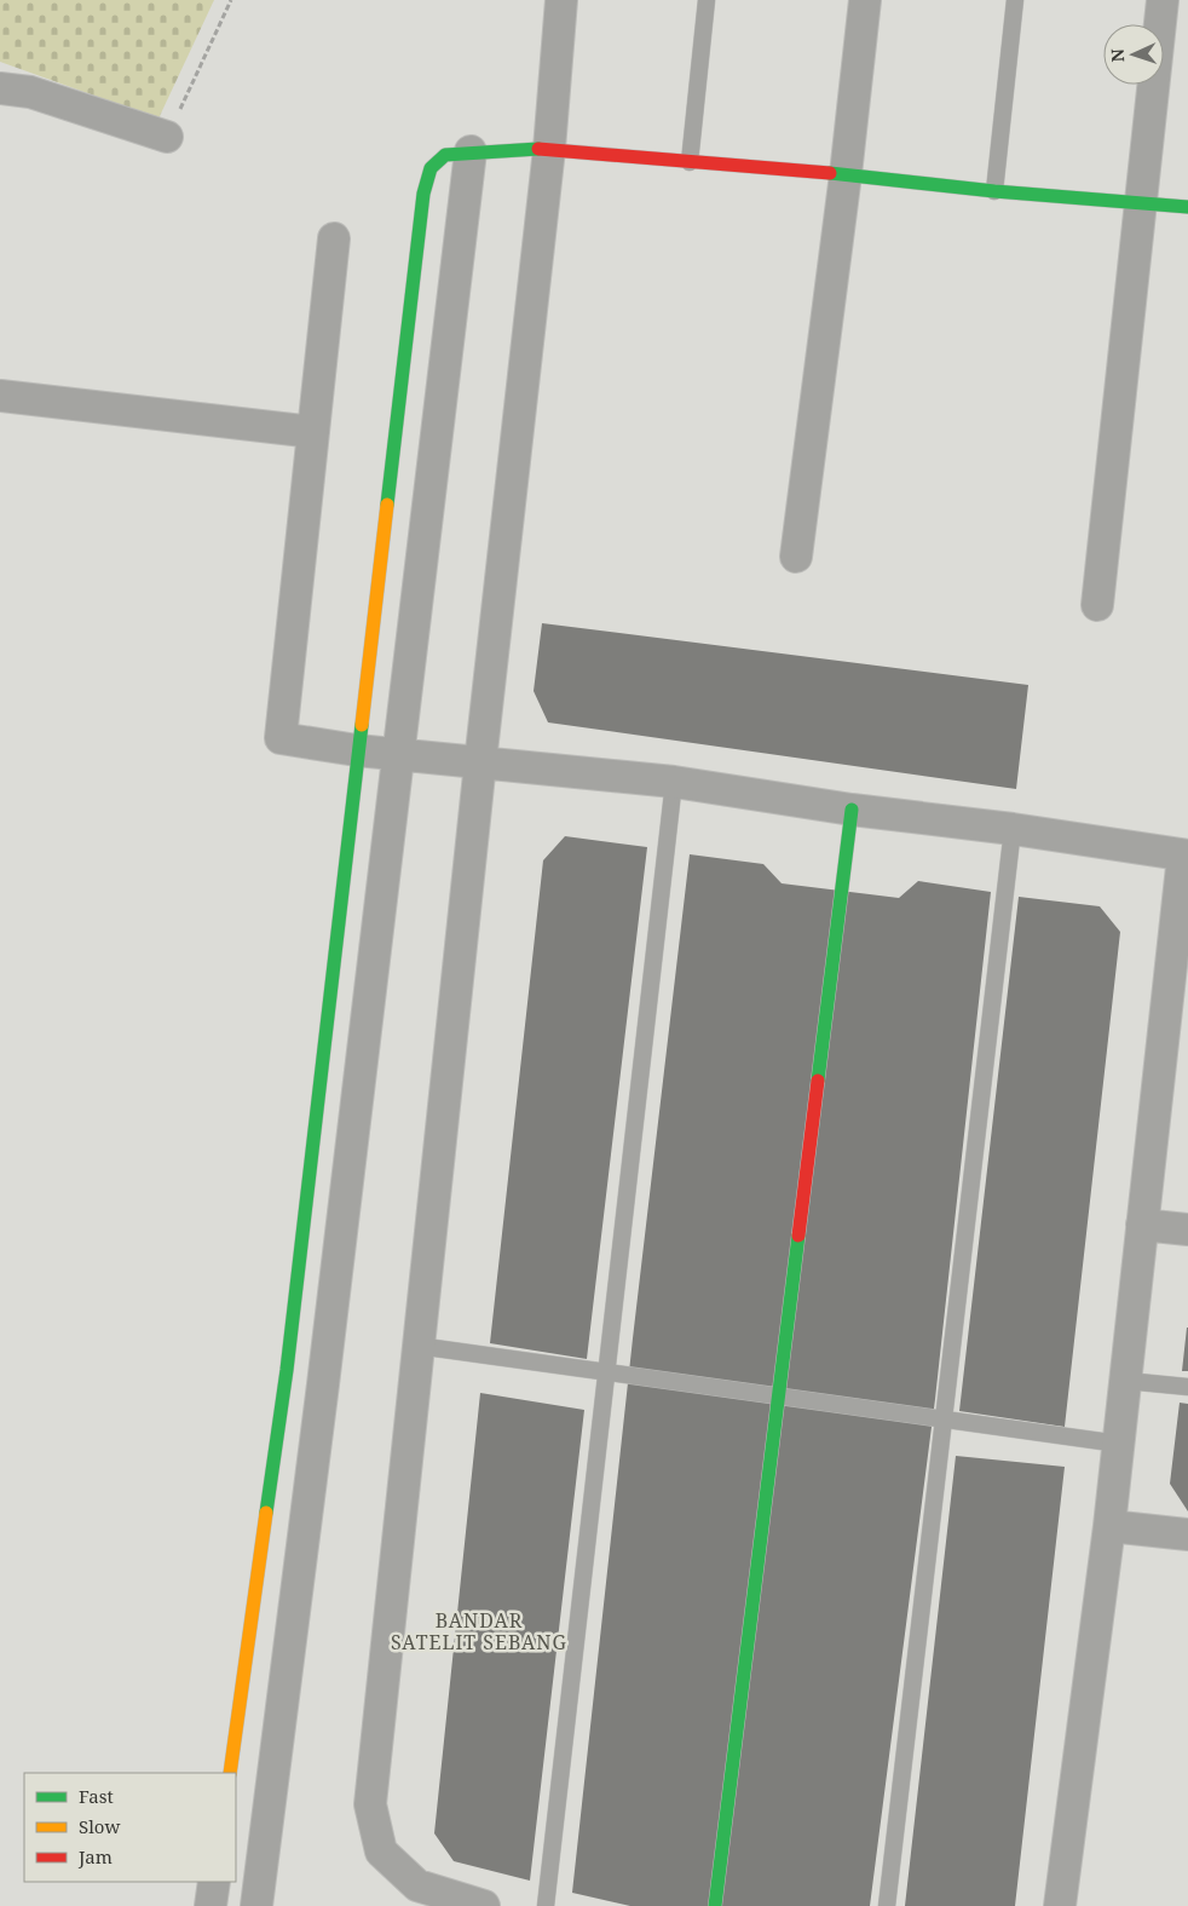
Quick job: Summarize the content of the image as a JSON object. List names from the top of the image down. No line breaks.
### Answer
{"districts":["BANDAR SATELIT SEBANG"],"legend":["Fast","Slow","Jam"],"north":"left"}
